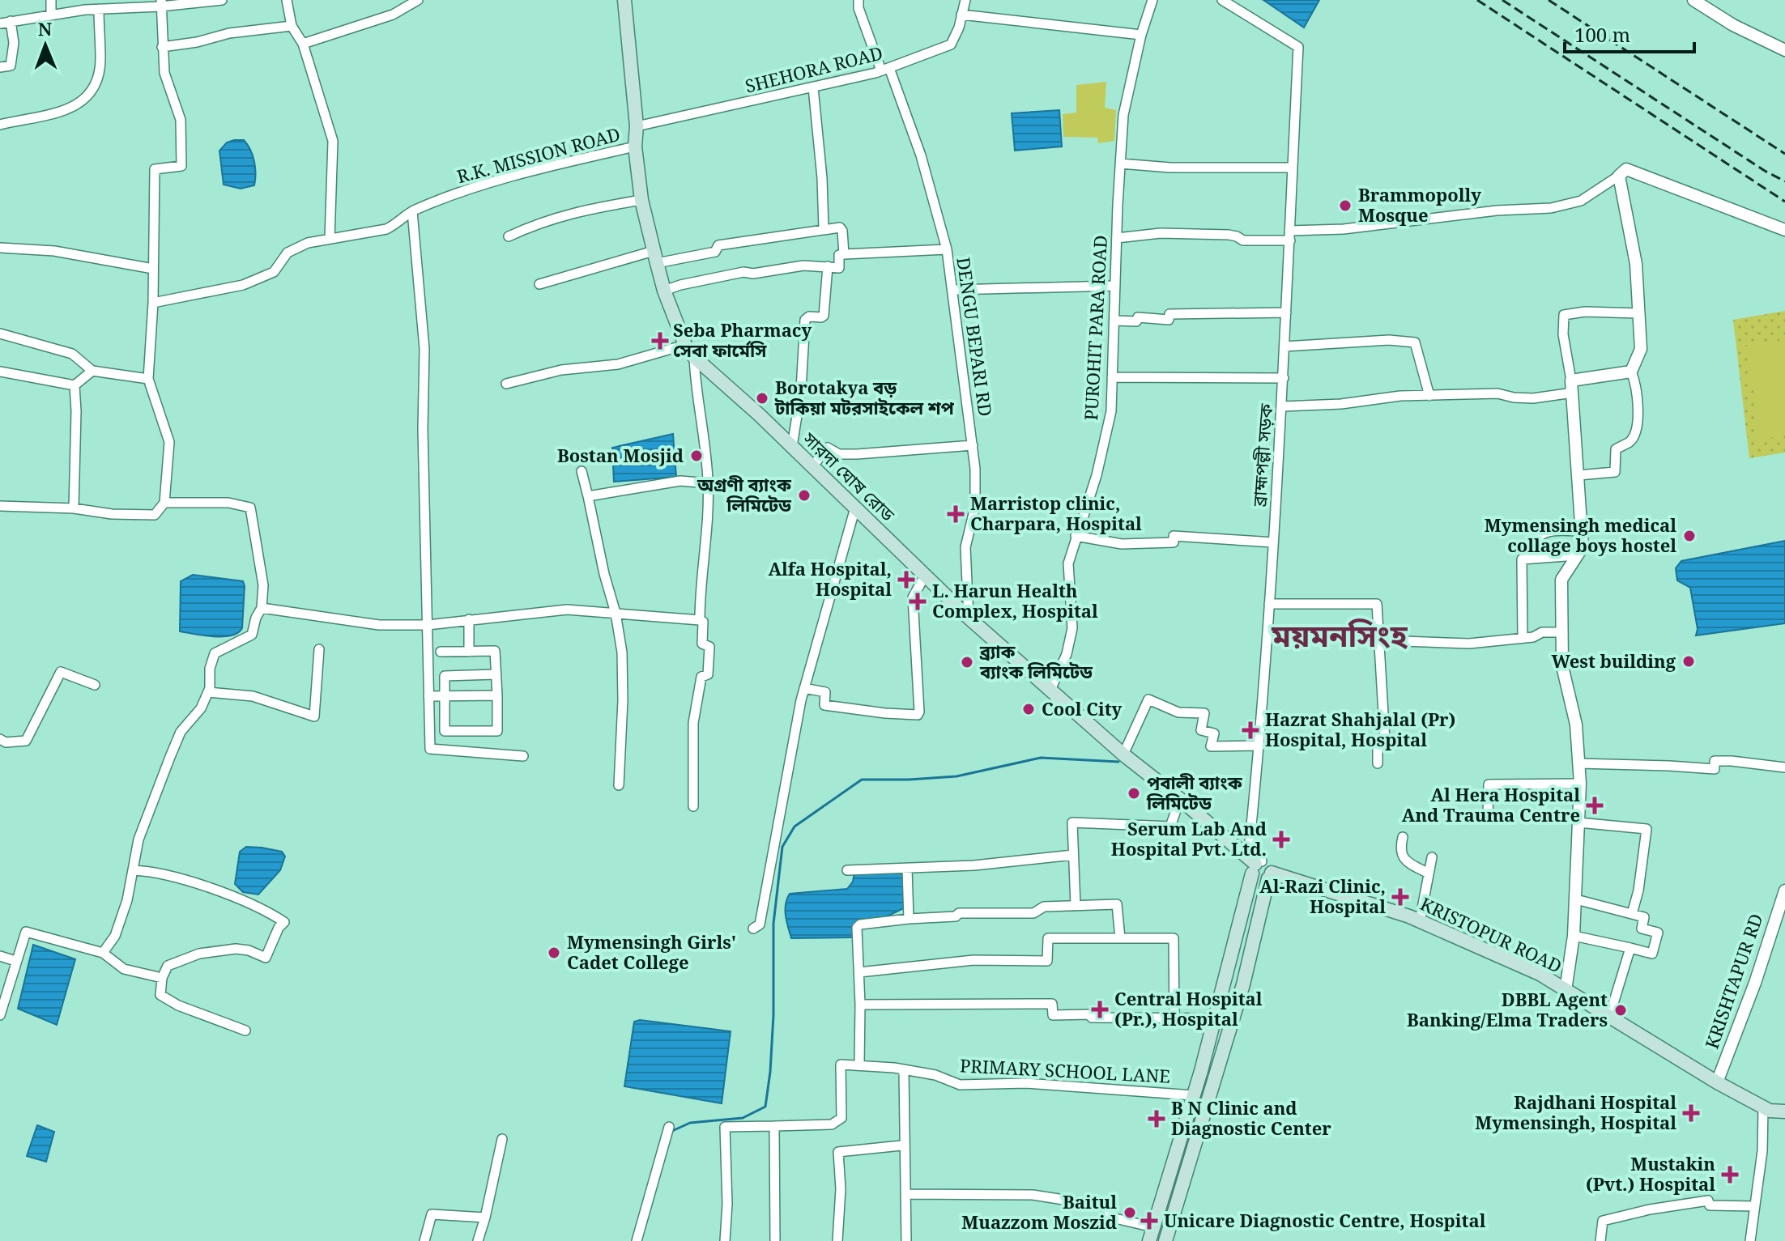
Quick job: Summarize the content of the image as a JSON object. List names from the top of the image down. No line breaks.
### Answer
{"streets":{"main road":["সারদা ঘোষ রোড","KRISTOPUR ROAD"],"street":["SHEHORA ROAD","R.K. MISSION ROAD","PUROHIT PARA ROAD","DENGU BEPARI RD","ব্রাহ্মপল্লী সড়ক","KRISHTAPUR RD","PRIMARY SCHOOL LANE"]},"crossings":[["SHEHORA ROAD","DENGU BEPARI RD"],["SHEHORA ROAD","সারদা ঘোষ রোড"],["R.K. MISSION ROAD","সারদা ঘোষ রোড"],["PUROHIT PARA ROAD","সারদা ঘোষ রোড"],["DENGU BEPARI RD","সারদা ঘোষ রোড"],["ব্রাহ্মপল্লী সড়ক","সারদা ঘোষ রোড"],["সারদা ঘোষ রোড","KRISTOPUR ROAD"],["KRISTOPUR ROAD","KRISHTAPUR RD"]],"districts":["ময়মনসিংহ"],"places":{"other":["Brammopolly Mosque","Borotakya বড় টাকিয়া মটরসাইকেল শপ","Bostan Mosjid","অগ্রণী ব্যাংক লিমিটেড","Mymensingh medical collage boys hostel","West building","ব্র্যাক ব্যাংক লিমিটেড","Cool City","পূবালী ব্যাংক লিমিটেড","Mymensingh Girls' Cadet College","DBBL Agent Banking/Elma Traders","Baitul Muazzom Moszid"],"health":["Seba Pharmacy সেবা ফার্মেসি","Marristop clinic, Charpara, Hospital","Alfa Hospital, Hospital","L. Harun Health Complex, Hospital","Hazrat Shahjalal (Pr) Hospital, Hospital","Al Hera Hospital And Trauma Centre","Serum Lab And Hospital Pvt. Ltd.","Al-Razi Clinic, Hospital","Central Hospital (Pr.), Hospital","Rajdhani Hospital Mymensingh, Hospital","B N Clinic and Diagnostic Center","Mustakin (Pvt.) Hospital","Unicare Diagnostic Centre, Hospital"]},"scale_bar":"100 m","north":"top"}
